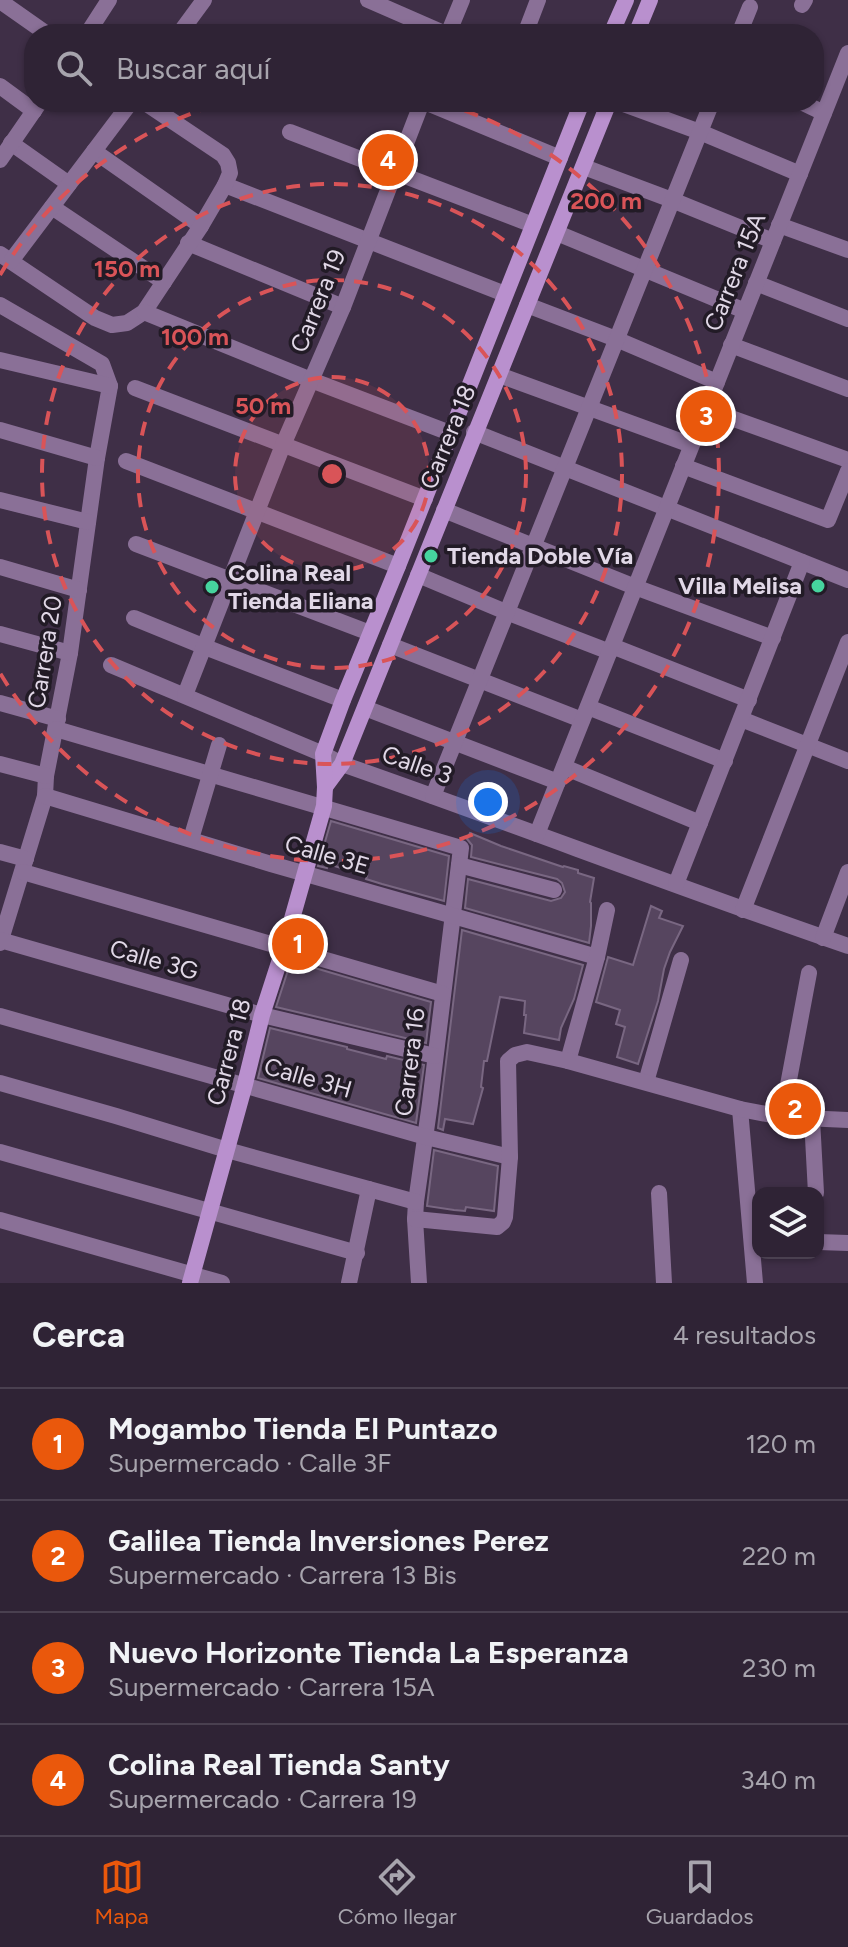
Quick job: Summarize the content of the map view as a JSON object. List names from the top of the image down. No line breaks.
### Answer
{"streets":{"street":["Carrera 15A","Carrera 19","Carrera 18","Carrera 20","Calle 3","Calle 3E","Calle 3G","Carrera 16","Calle 3H"]},"crossings":[["Carrera 15A","Calle 3"],["Carrera 19","Calle 3"],["Carrera 18","Calle 3"],["Carrera 18","Calle 3E"],["Carrera 18","Calle 3G"],["Carrera 18","Carrera 16"],["Carrera 18","Calle 3H"],["Carrera 20","Calle 3E"],["Carrera 20","Calle 3G"],["Calle 3E","Carrera 16"],["Calle 3G","Carrera 16"],["Carrera 16","Calle 3H"]],"places":["Tienda Doble Vía","Villa Melisa","Colina Real Tienda Eliana"],"page":{"search":"Buscar aquí","pins":["4","3","1","2"],"heading":["Cerca","4 resultados"],"list":[{"mark":"1","name":"Mogambo Tienda El Puntazo","note":"Supermercado · Calle 3F","value":"120 m"},{"mark":"2","name":"Galilea Tienda Inversiones Perez","note":"Supermercado · Carrera 13 Bis","value":"220 m"},{"mark":"3","name":"Nuevo Horizonte Tienda La Esperanza","note":"Supermercado · Carrera 15A","value":"230 m"},{"mark":"4","name":"Colina Real Tienda Santy","note":"Supermercado · Carrera 19","value":"340 m"}],"nav":["Mapa","Cómo llegar","Guardados"]},"rings":["200 m","150 m","100 m","50 m"]}
